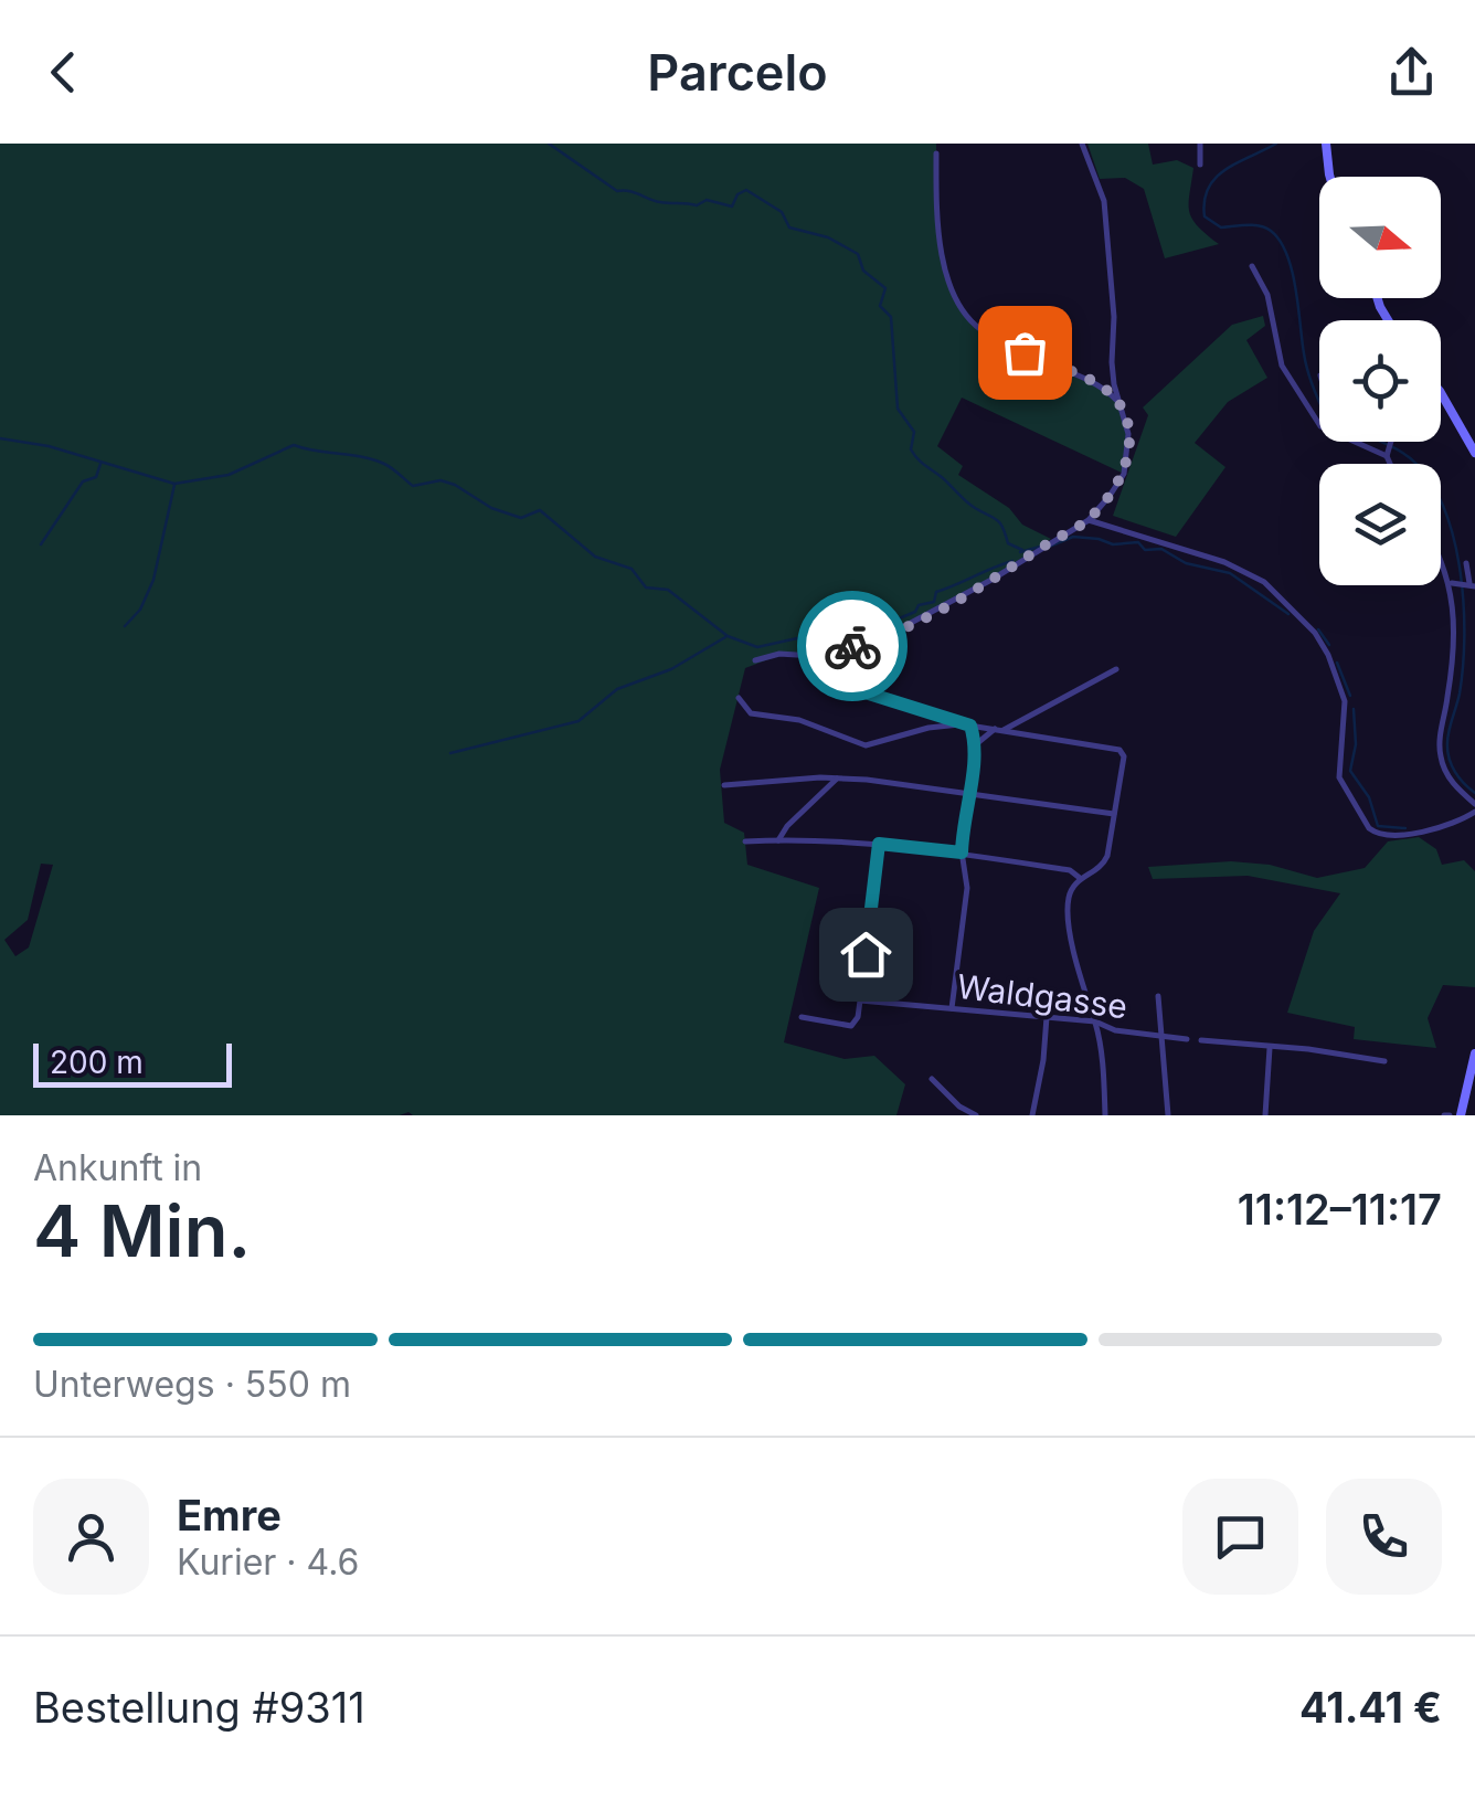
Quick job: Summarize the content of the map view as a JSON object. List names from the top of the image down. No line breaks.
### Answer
{"streets":{"street":["Waldgasse"]},"scale_bar":"200 m","north":"right","page":{"header":"Parcelo","scale":"200 m","heading":["4 Min.","Ankunft in","11:12–11:17"],"panel":["Emre","Kurier · 4.6","Bestellung #9311","41.41 €"],"bar":"Unterwegs · 550 m"}}
